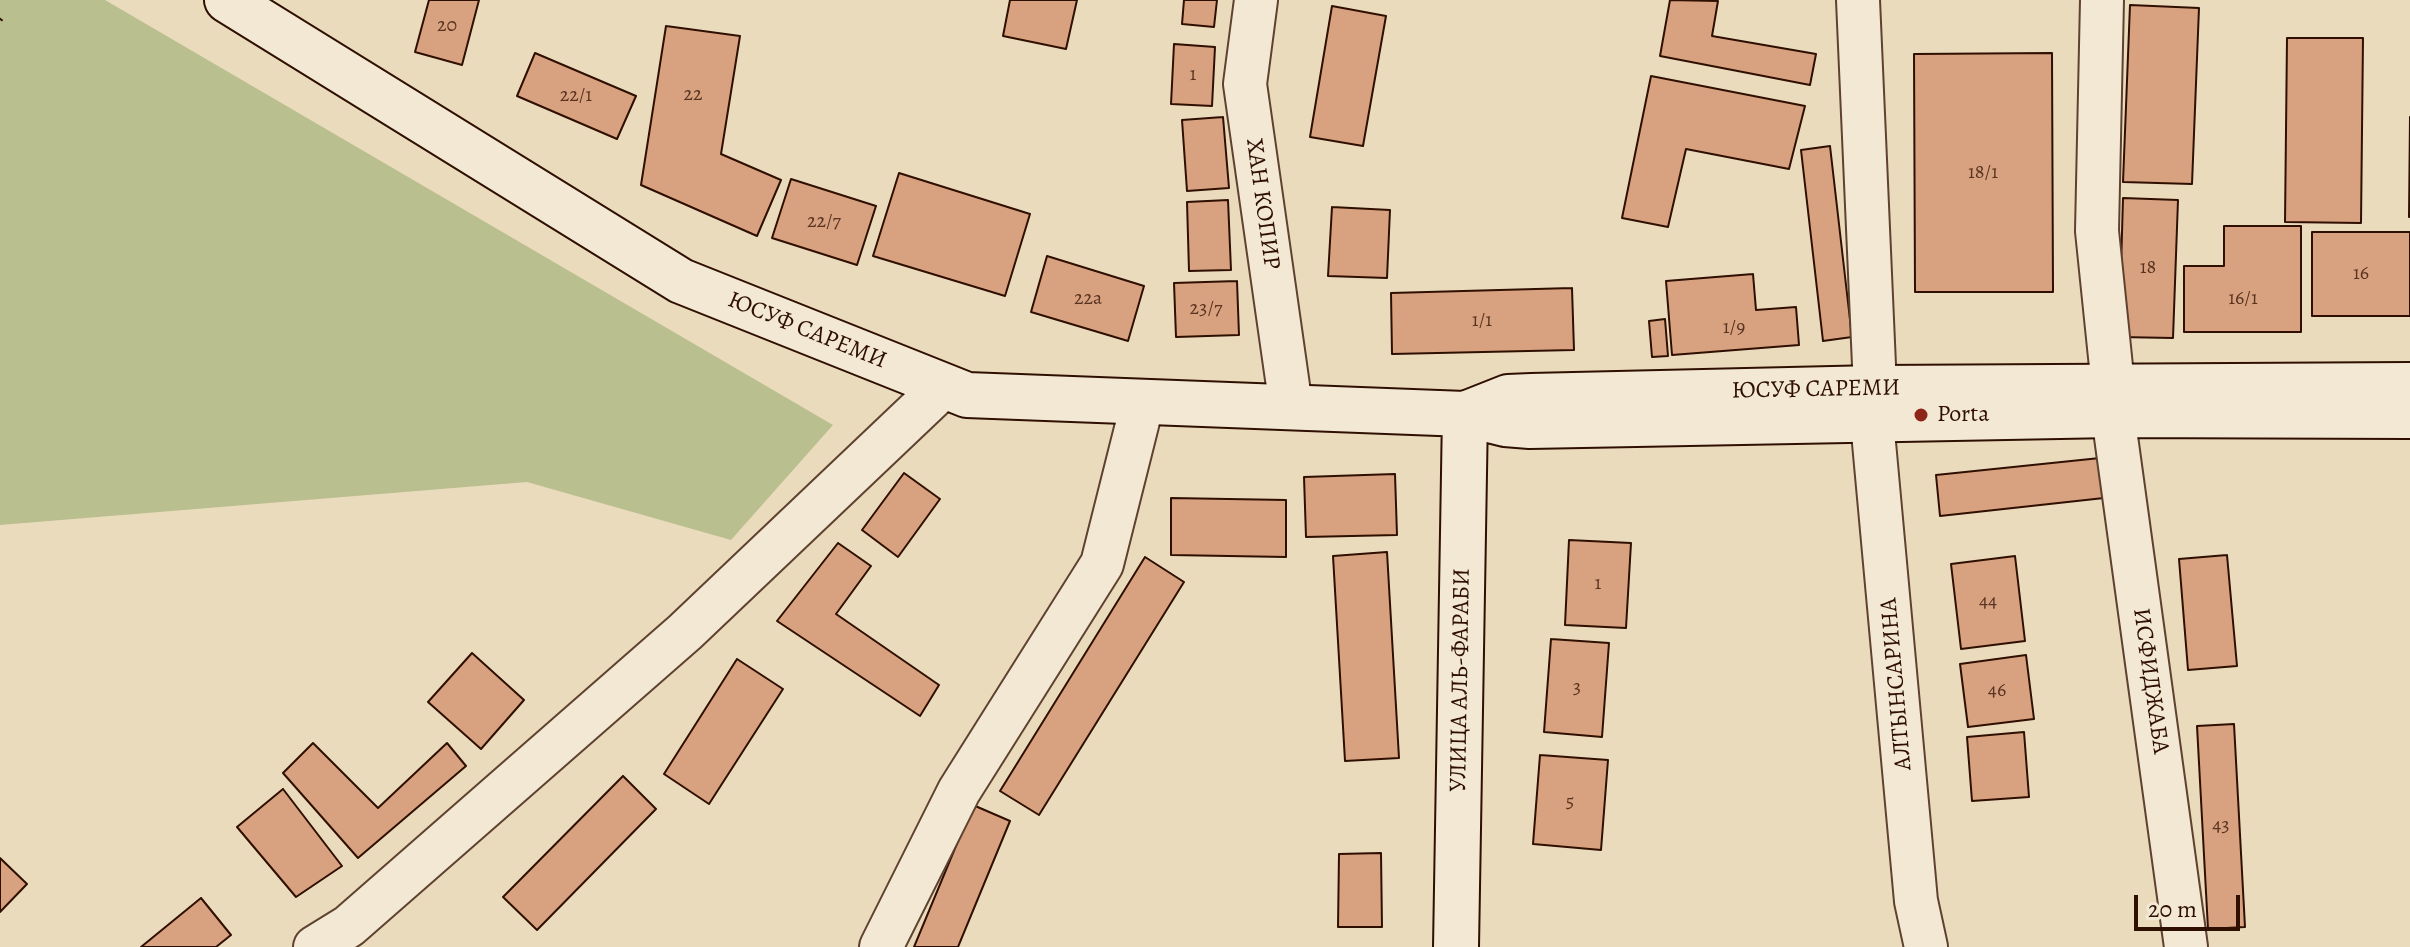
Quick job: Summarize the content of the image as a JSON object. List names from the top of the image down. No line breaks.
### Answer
{"streets":{"main road":["ЮСУФ САРЕМИ","УЛИЦА АЛЬ-ФАРАБИ"],"street":["ХАН КОПИР","ИСФИДЖАБА","АЛТЫНСАРИНА"]},"crossings":[["ХАН КОПИР","ЮСУФ САРЕМИ"],["ЮСУФ САРЕМИ","УЛИЦА АЛЬ-ФАРАБИ"],["ЮСУФ САРЕМИ","ИСФИДЖАБА"],["ЮСУФ САРЕМИ","АЛТЫНСАРИНА"]],"places":["Porta"],"house_numbers":["20","1","22","22/1","18/1","22/7","18","16","22а","16/1","23/7","1/1","1/9","1","44","3","46","5","43"],"scale_bar":"20 m"}
